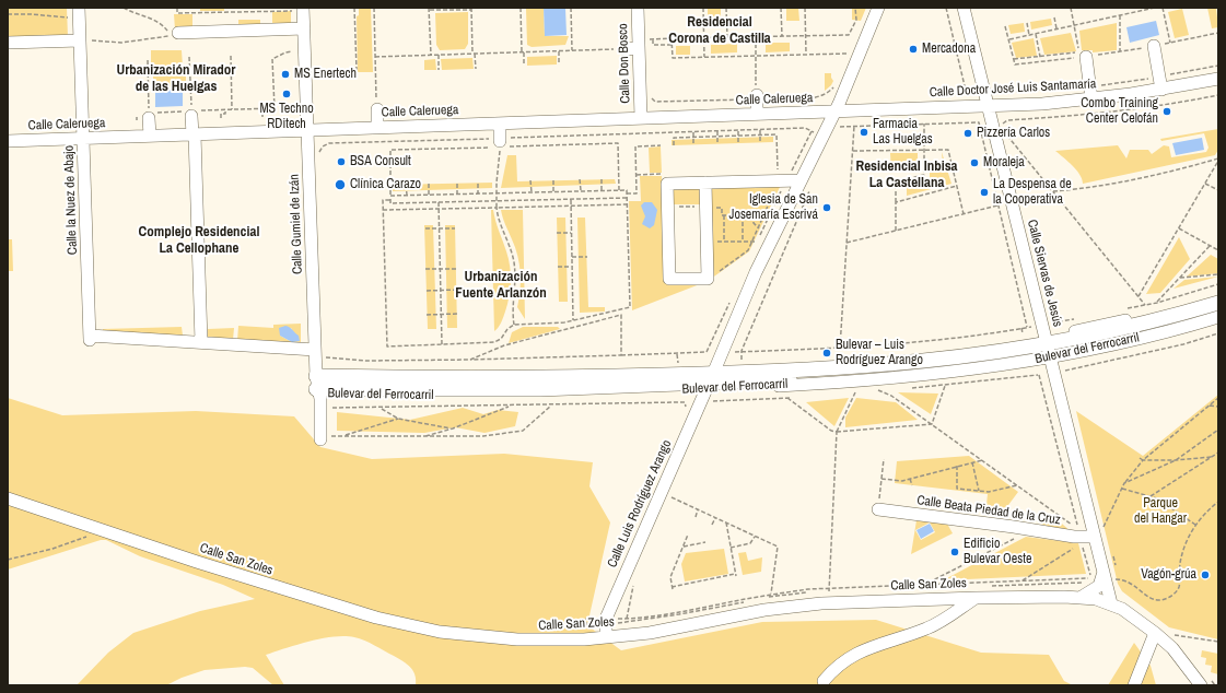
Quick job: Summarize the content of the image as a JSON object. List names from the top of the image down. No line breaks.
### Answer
{"streets":{"main road":["Bulevar del Ferrocarril"],"street":["Calle Don Bosco","Calle Doctor José Luis Santamaría","Calle Caleruega","Calle la Nuez de Abajo","Calle Gumiel de Izán","Calle Siervas de Jesús","Calle Luis Rodríguez Arango","Calle Beata Piedad de la Cruz","Calle San Zoles"]},"crossings":[["Calle Don Bosco","Calle Caleruega"],["Calle Doctor José Luis Santamaría","Calle Caleruega"],["Calle Doctor José Luis Santamaría","Calle Siervas de Jesús"],["Calle Doctor José Luis Santamaría","Calle Luis Rodríguez Arango"],["Calle Caleruega","Calle la Nuez de Abajo"],["Calle Caleruega","Calle Gumiel de Izán"],["Calle Caleruega","Calle Luis Rodríguez Arango"],["Calle Gumiel de Izán","Bulevar del Ferrocarril"],["Calle Siervas de Jesús","Bulevar del Ferrocarril"],["Calle Siervas de Jesús","Calle Beata Piedad de la Cruz"],["Calle Siervas de Jesús","Calle San Zoles"],["Bulevar del Ferrocarril","Calle Luis Rodríguez Arango"],["Calle Luis Rodríguez Arango","Calle San Zoles"]],"districts":["Residencial Corona de Castilla","Urbanización Mirador de las Huelgas","Residencial Inbisa La Castellana","Complejo Residencial La Cellophane","Urbanización Fuente Arlanzón"],"parks":["Parque del Hangar"],"places":["Mercadona","MS Enertech","MS Techno RDitech","Combo Training Center Celofán","Farmacia Las Huelgas","Pizzería Carlos","BSA Consult","Moraleja","Clínica Carazo","La Despensa de la Cooperativa","Iglesia de San Josemaría Escrivá","Bulevar – Luis Rodríguez Arango","Edificio Bulevar Oeste","Vagón-grúa"]}
